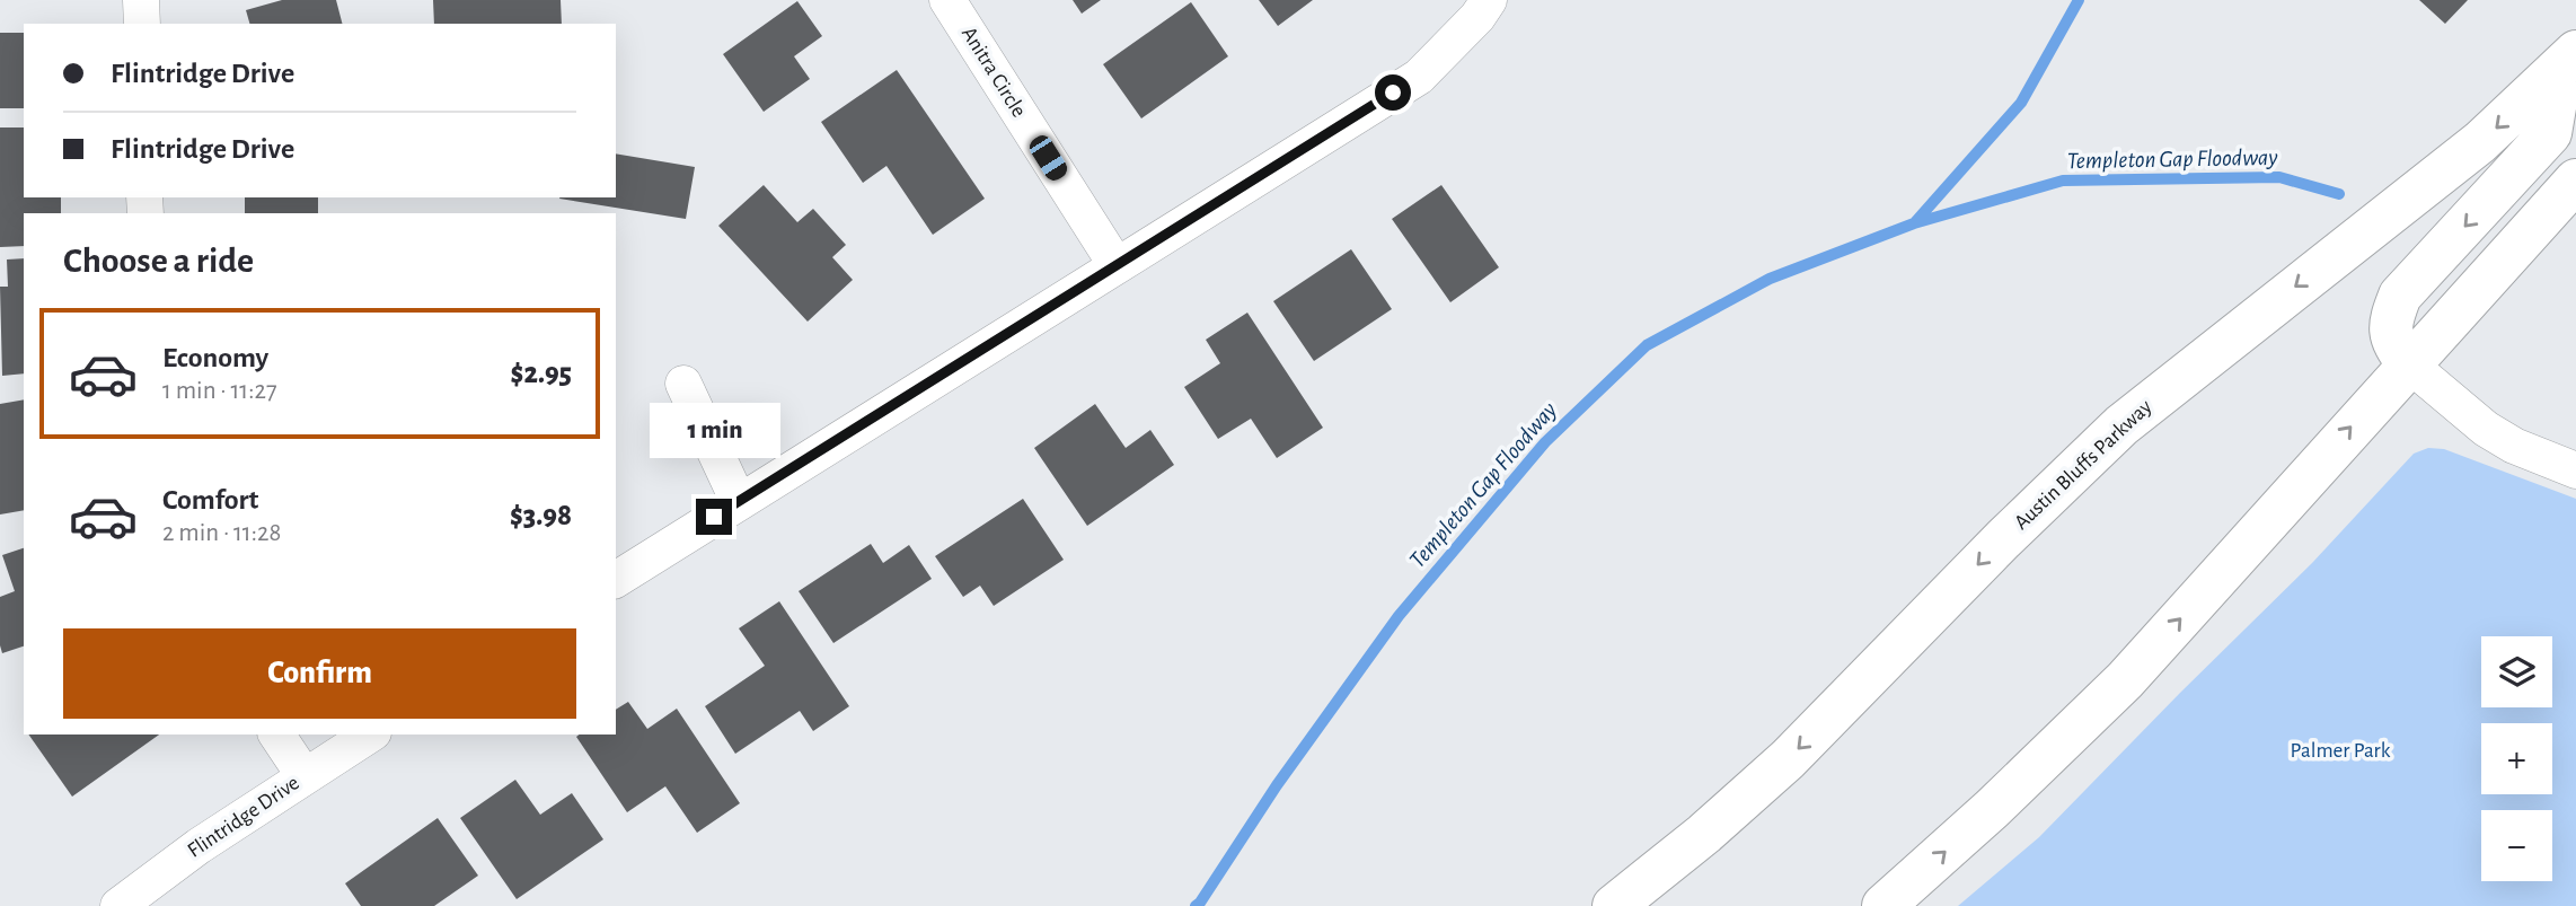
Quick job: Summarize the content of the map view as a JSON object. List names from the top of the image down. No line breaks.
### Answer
{"streets":{"main road":["Austin Bluffs Parkway"],"street":["Anitra Circle","Flintridge Drive"]},"water":["Templeton Gap Floodway"],"parks":["Palmer Park"],"page":{"banner":["Flintridge Drive","Flintridge Drive"],"heading":"Choose a ride","list":[{"name":"Economy","note":"1 min · 11:27","value":"$2.95"},{"name":"Comfort","note":"2 min · 11:28","value":"$3.98"}],"bubble":"1 min","buttons":"Confirm","map_buttons":["+","−"]}}
